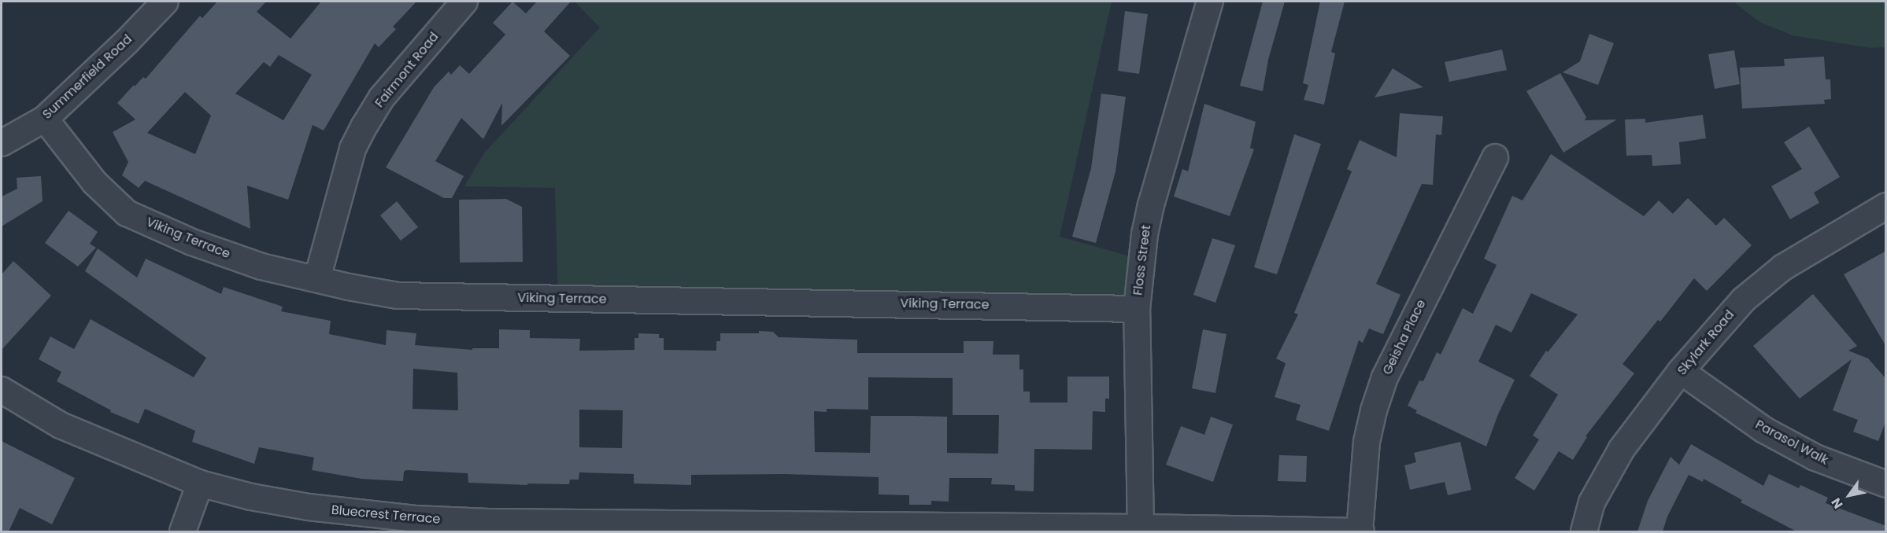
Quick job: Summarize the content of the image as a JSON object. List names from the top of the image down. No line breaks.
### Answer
{"streets":{"street":["Fairmont Road","Summerfield Road","Viking Terrace","Floss Street","Geisha Place","Skylark Road","Parasol Walk","Bluecrest Terrace"]},"crossings":[["Fairmont Road","Viking Terrace"],["Summerfield Road","Viking Terrace"],["Viking Terrace","Floss Street"],["Floss Street","Bluecrest Terrace"],["Geisha Place","Bluecrest Terrace"],["Skylark Road","Parasol Walk"]],"north":"bottom left"}
